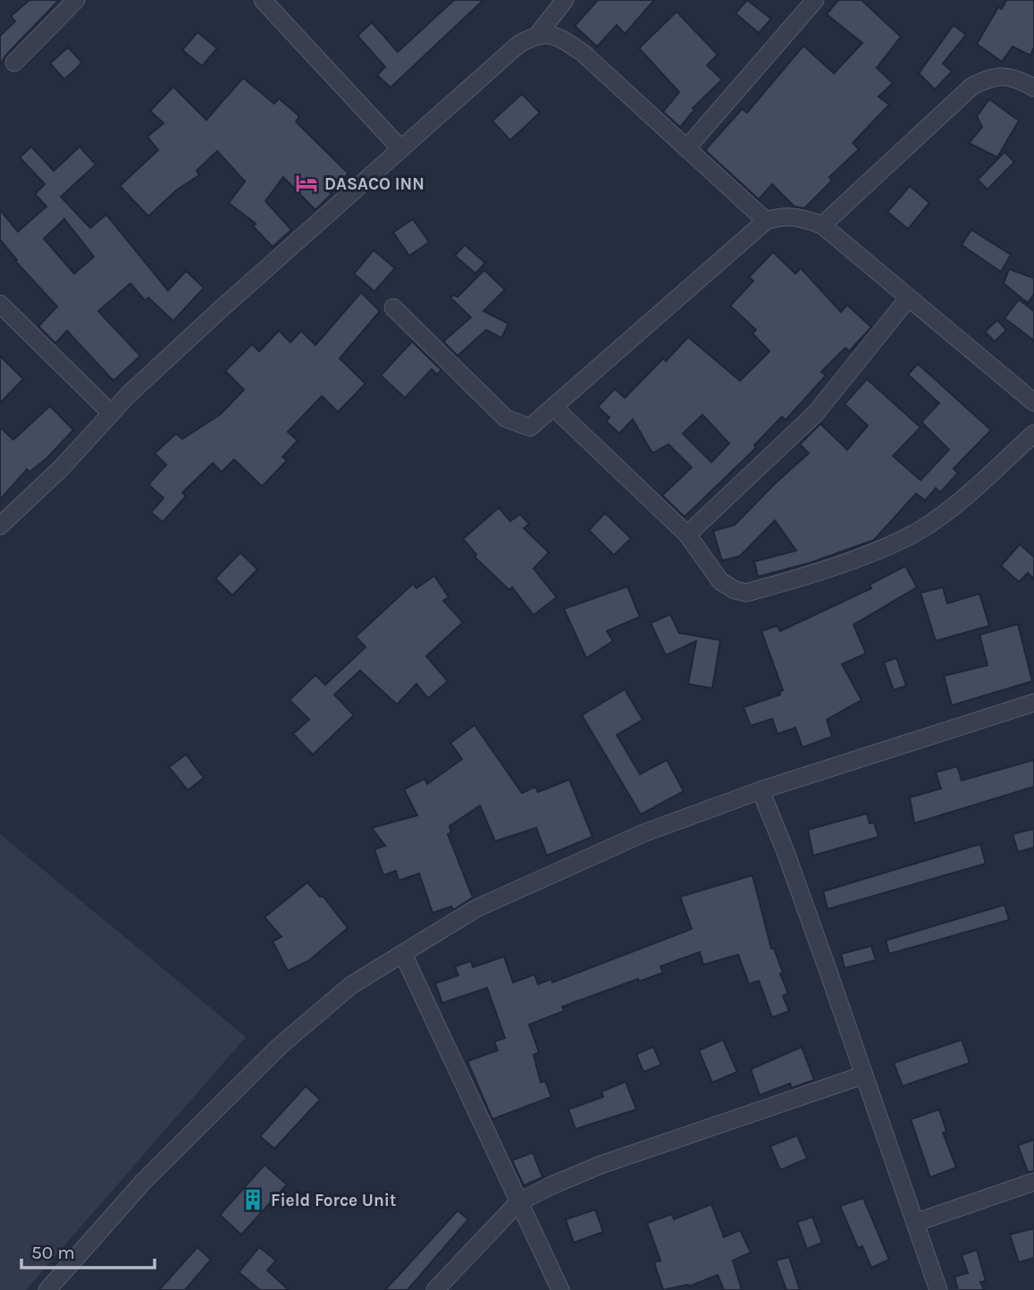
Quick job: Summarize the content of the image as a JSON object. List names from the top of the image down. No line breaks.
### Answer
{"places":{"hotel":["DASACO INN"],"building":["Field Force Unit"]},"scale_bar":"50 m"}
